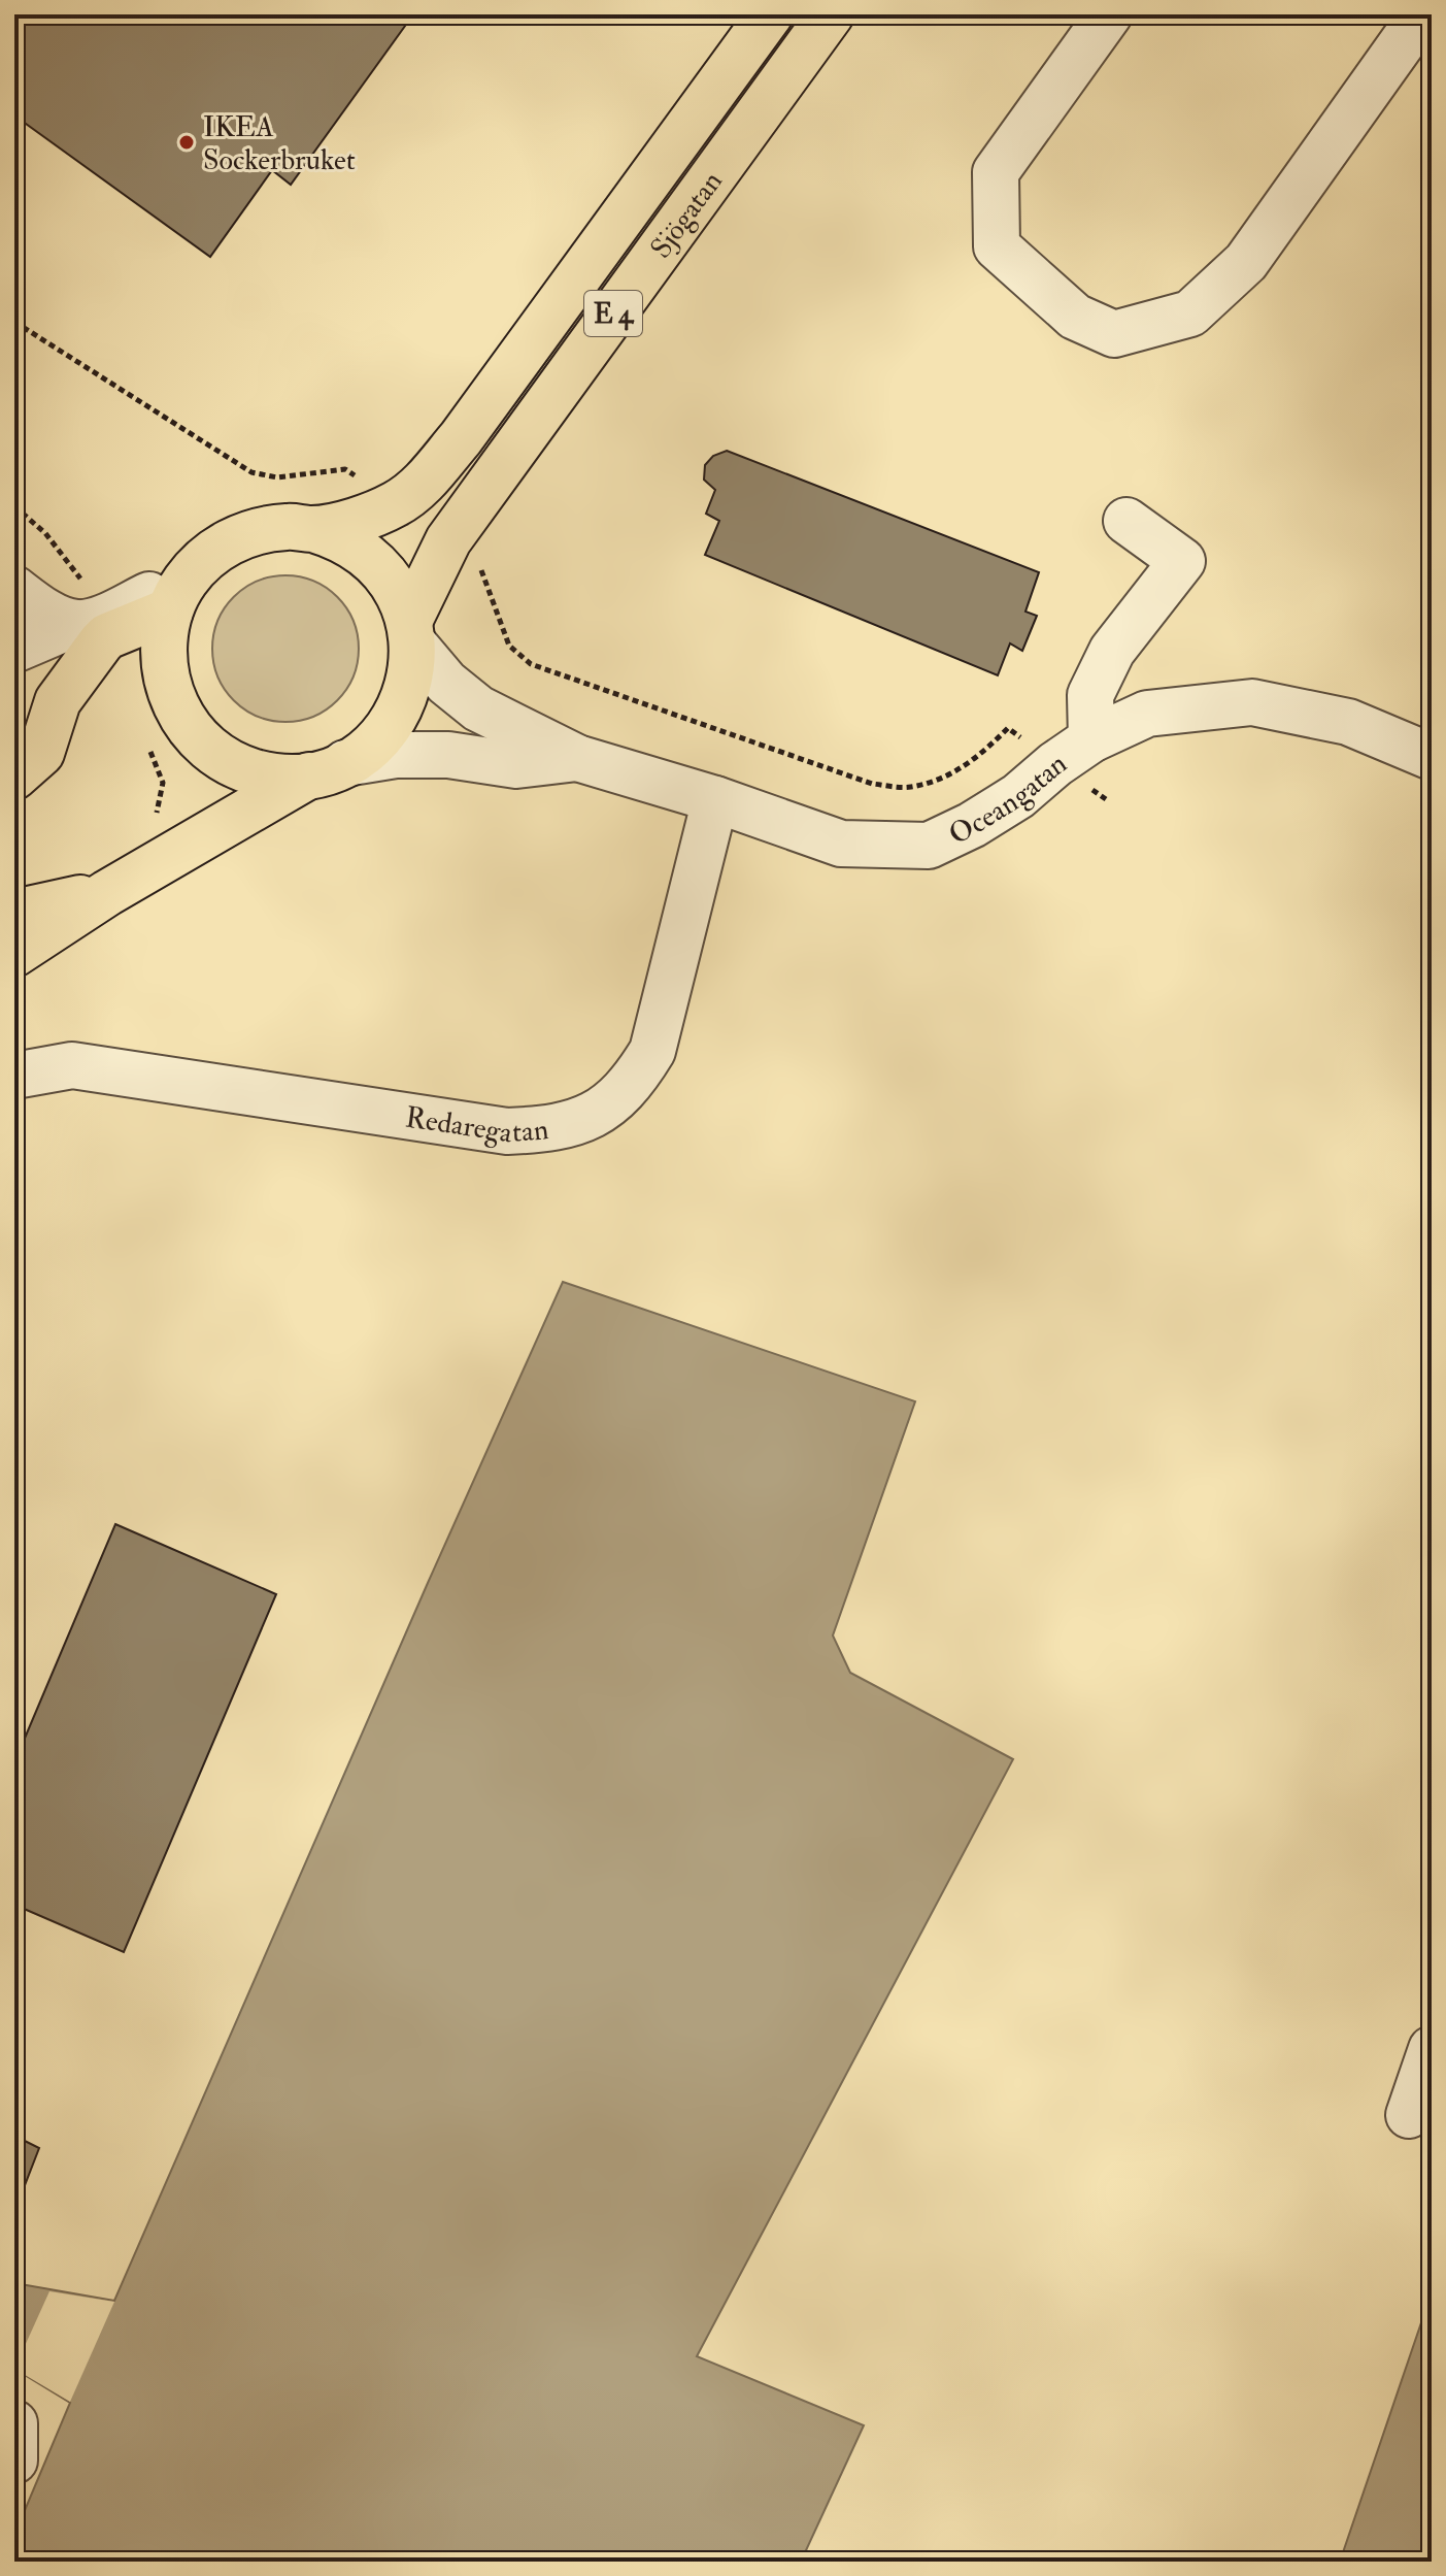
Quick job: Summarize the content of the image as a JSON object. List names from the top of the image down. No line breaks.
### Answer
{"streets":{"highway":["Sjögatan","E 4"],"street":["Oceangatan","Redaregatan"]},"crossings":[["Sjögatan","Oceangatan"],["Oceangatan","Redaregatan"]],"places":["IKEA Sockerbruket"]}
